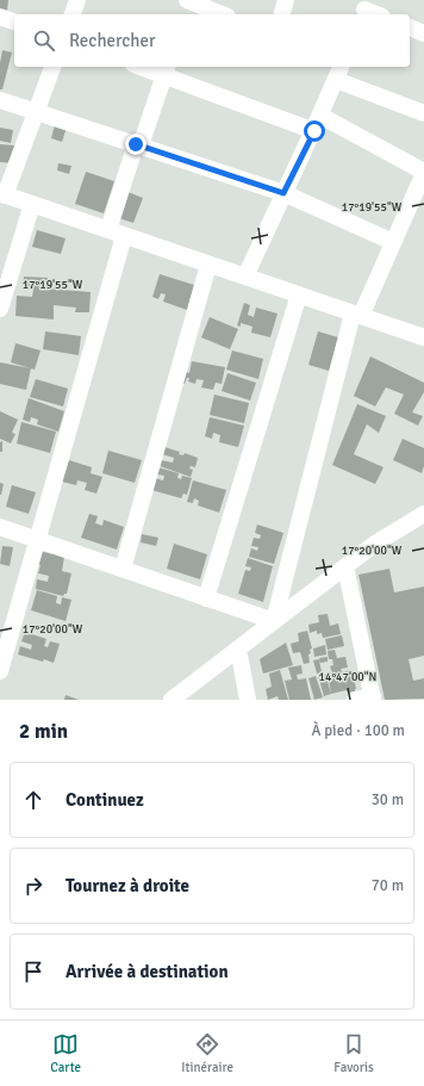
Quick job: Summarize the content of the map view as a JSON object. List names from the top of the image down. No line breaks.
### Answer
{"page":{"search":"Rechercher","heading":["2 min","À pied · 100 m"],"list":[["Continuez","30 m"],["Tournez à droite","70 m"],"Arrivée à destination"],"nav":["Carte","Itinéraire","Favoris"]},"coordinates":["17°19'55\"W","17°20'00\"W","14°47'00\"N"]}
